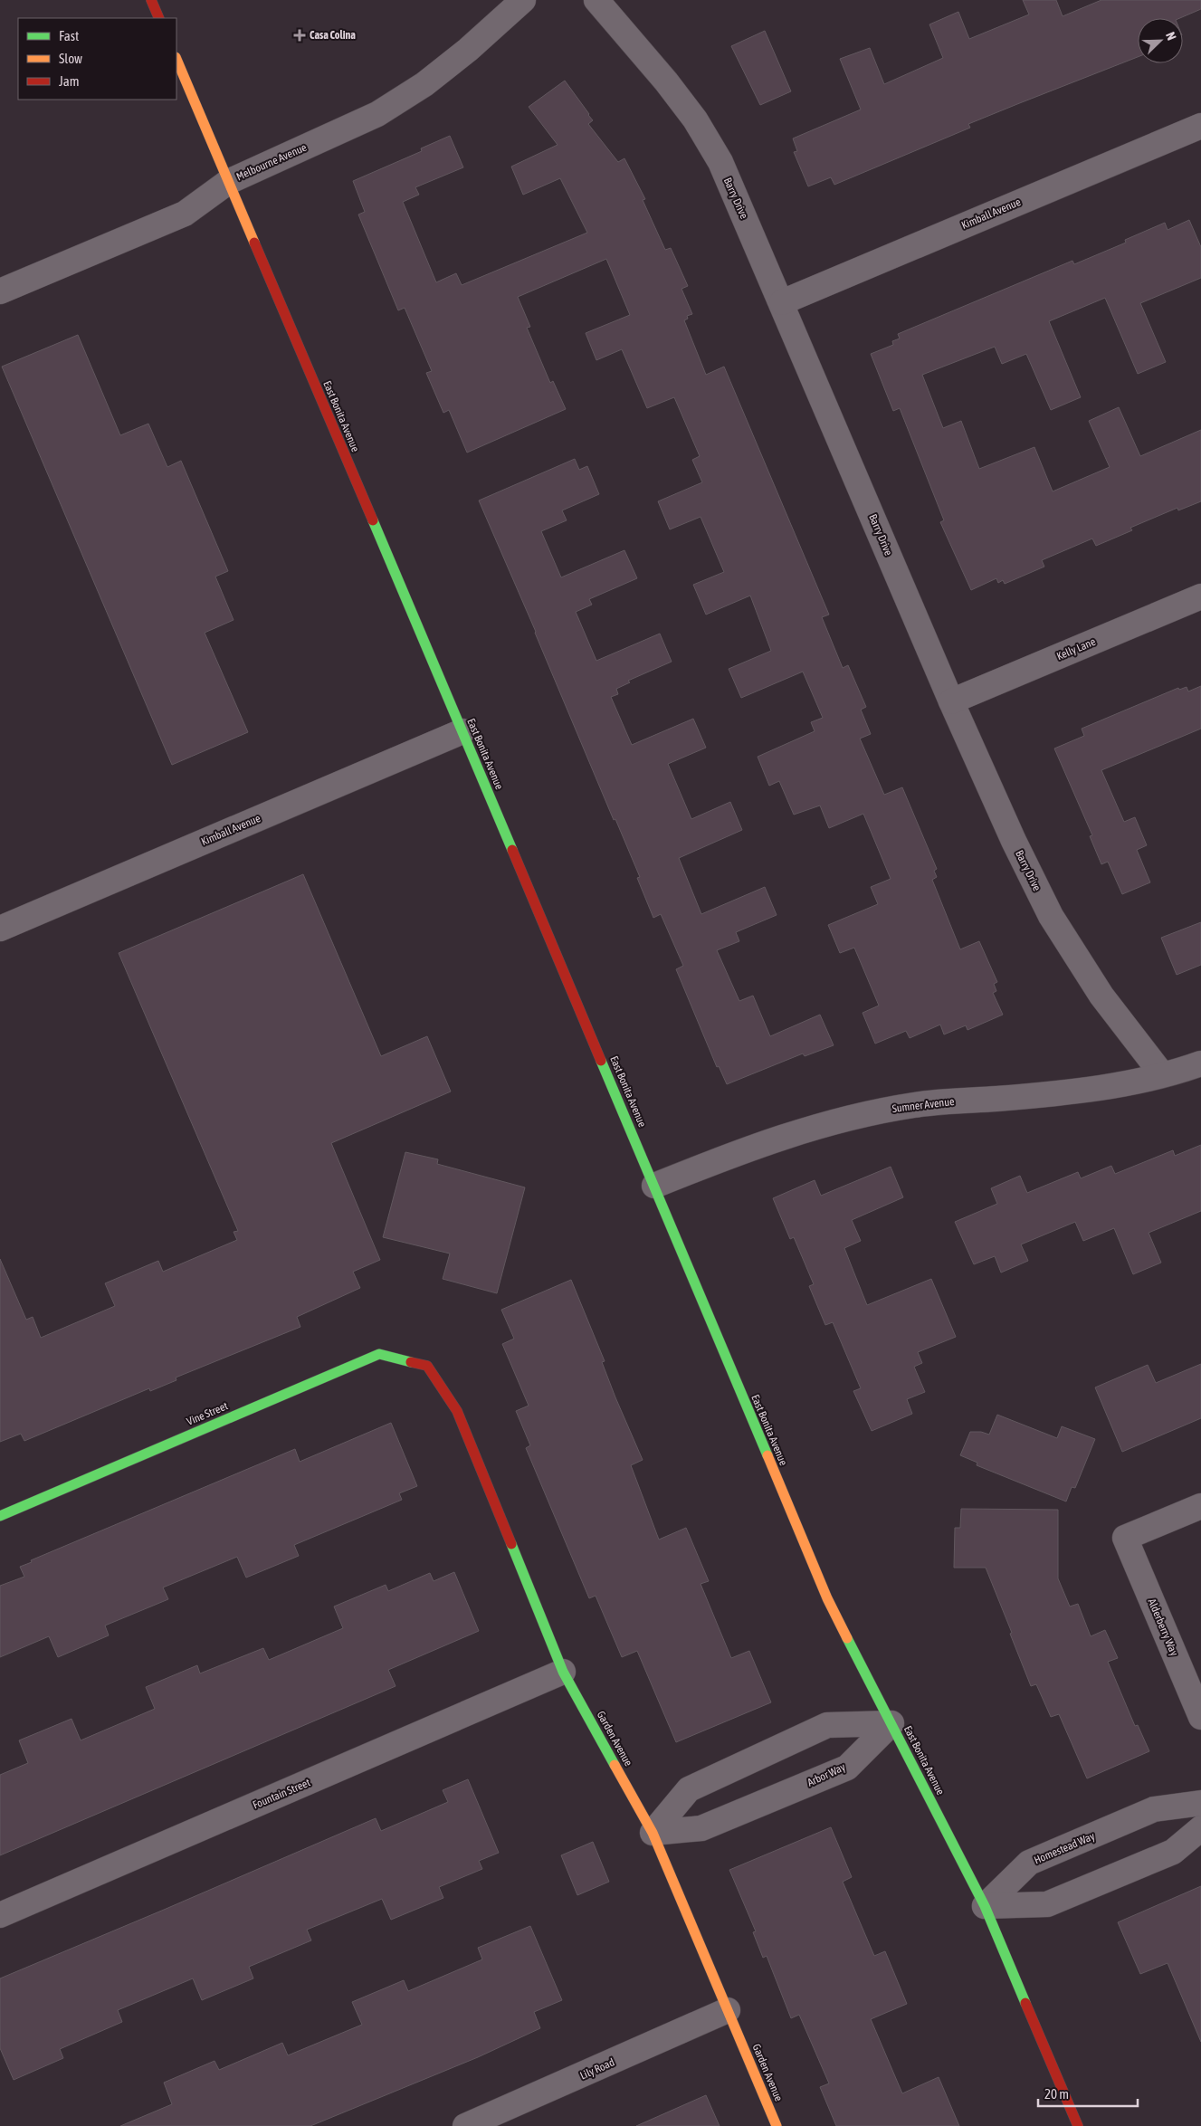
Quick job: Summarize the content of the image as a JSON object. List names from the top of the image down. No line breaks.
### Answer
{"streets":{"main road":["East Bonita Avenue","Vine Street","Garden Avenue"],"street":["Melbourne Avenue","Barry Drive","Kimball Avenue","Kelly Lane","Sumner Avenue","Alderberry Way","Arbor Way","Fountain Street","Homestead Way","Lily Road"]},"crossings":[["Melbourne Avenue","East Bonita Avenue"],["Barry Drive","Kimball Avenue"],["Barry Drive","Kelly Lane"],["Barry Drive","Sumner Avenue"],["Kimball Avenue","East Bonita Avenue"],["East Bonita Avenue","Sumner Avenue"],["East Bonita Avenue","Arbor Way"],["East Bonita Avenue","Homestead Way"],["Vine Street","Garden Avenue"],["Garden Avenue","Arbor Way"],["Garden Avenue","Fountain Street"],["Garden Avenue","Lily Road"]],"places":{"health":["Casa Colina"]},"legend":["Fast","Slow","Jam"],"scale_bar":"20 m","north":"top right"}
